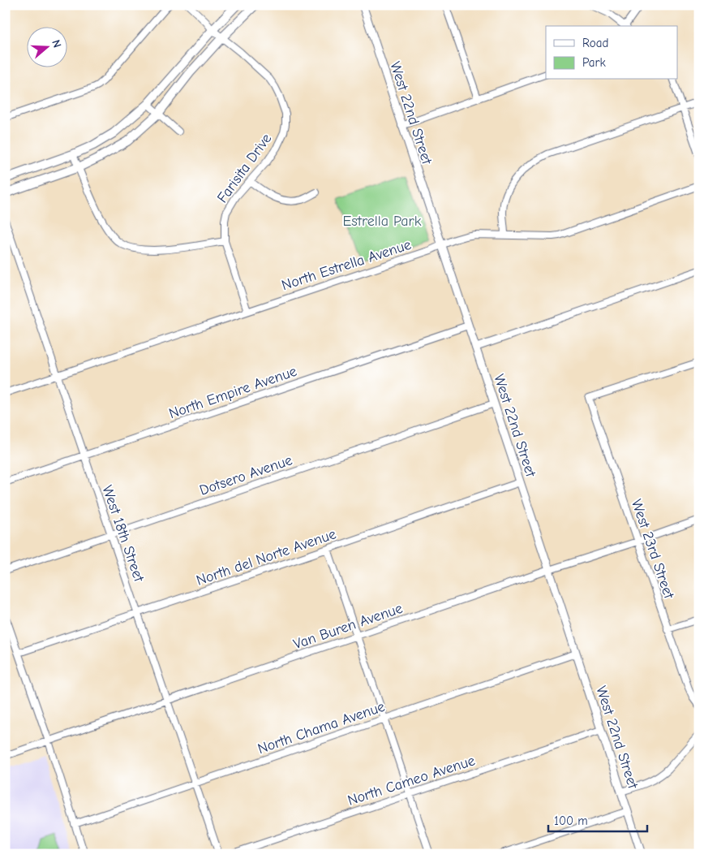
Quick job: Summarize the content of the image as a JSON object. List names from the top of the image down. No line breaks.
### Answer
{"streets":{"street":["West 22nd Street","Farisita Drive","North Estrella Avenue","North Empire Avenue","Dotsero Avenue","West 18th Street","West 23rd Street","North del Norte Avenue","Van Buren Avenue","North Chama Avenue","North Cameo Avenue"]},"crossings":[["West 22nd Street","North Estrella Avenue"],["West 22nd Street","North Empire Avenue"],["West 22nd Street","Dotsero Avenue"],["West 22nd Street","North del Norte Avenue"],["West 22nd Street","Van Buren Avenue"],["West 22nd Street","North Chama Avenue"],["West 22nd Street","North Cameo Avenue"],["Farisita Drive","North Estrella Avenue"],["North Estrella Avenue","West 18th Street"],["North Empire Avenue","West 18th Street"],["Dotsero Avenue","West 18th Street"],["West 18th Street","North del Norte Avenue"],["West 18th Street","Van Buren Avenue"],["West 18th Street","North Chama Avenue"],["West 23rd Street","Van Buren Avenue"]],"parks":["Estrella Park"],"legend":["Road","Park"],"scale_bar":"100 m","north":"right"}
